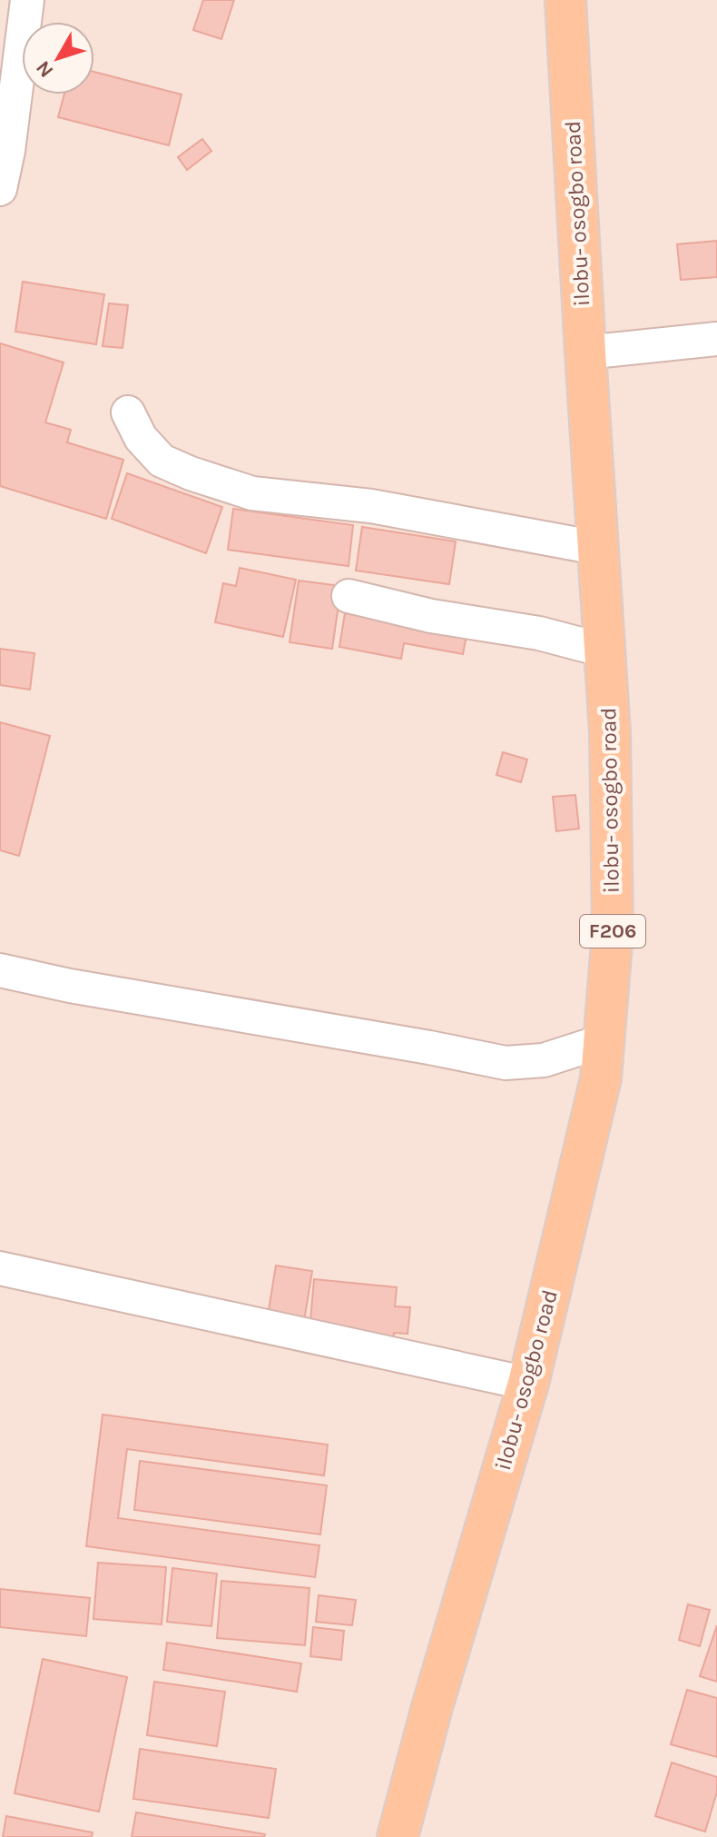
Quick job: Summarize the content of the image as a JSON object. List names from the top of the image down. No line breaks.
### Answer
{"streets":{"main road":["ilobu- osogbo road","F206"]},"north":"bottom left"}
